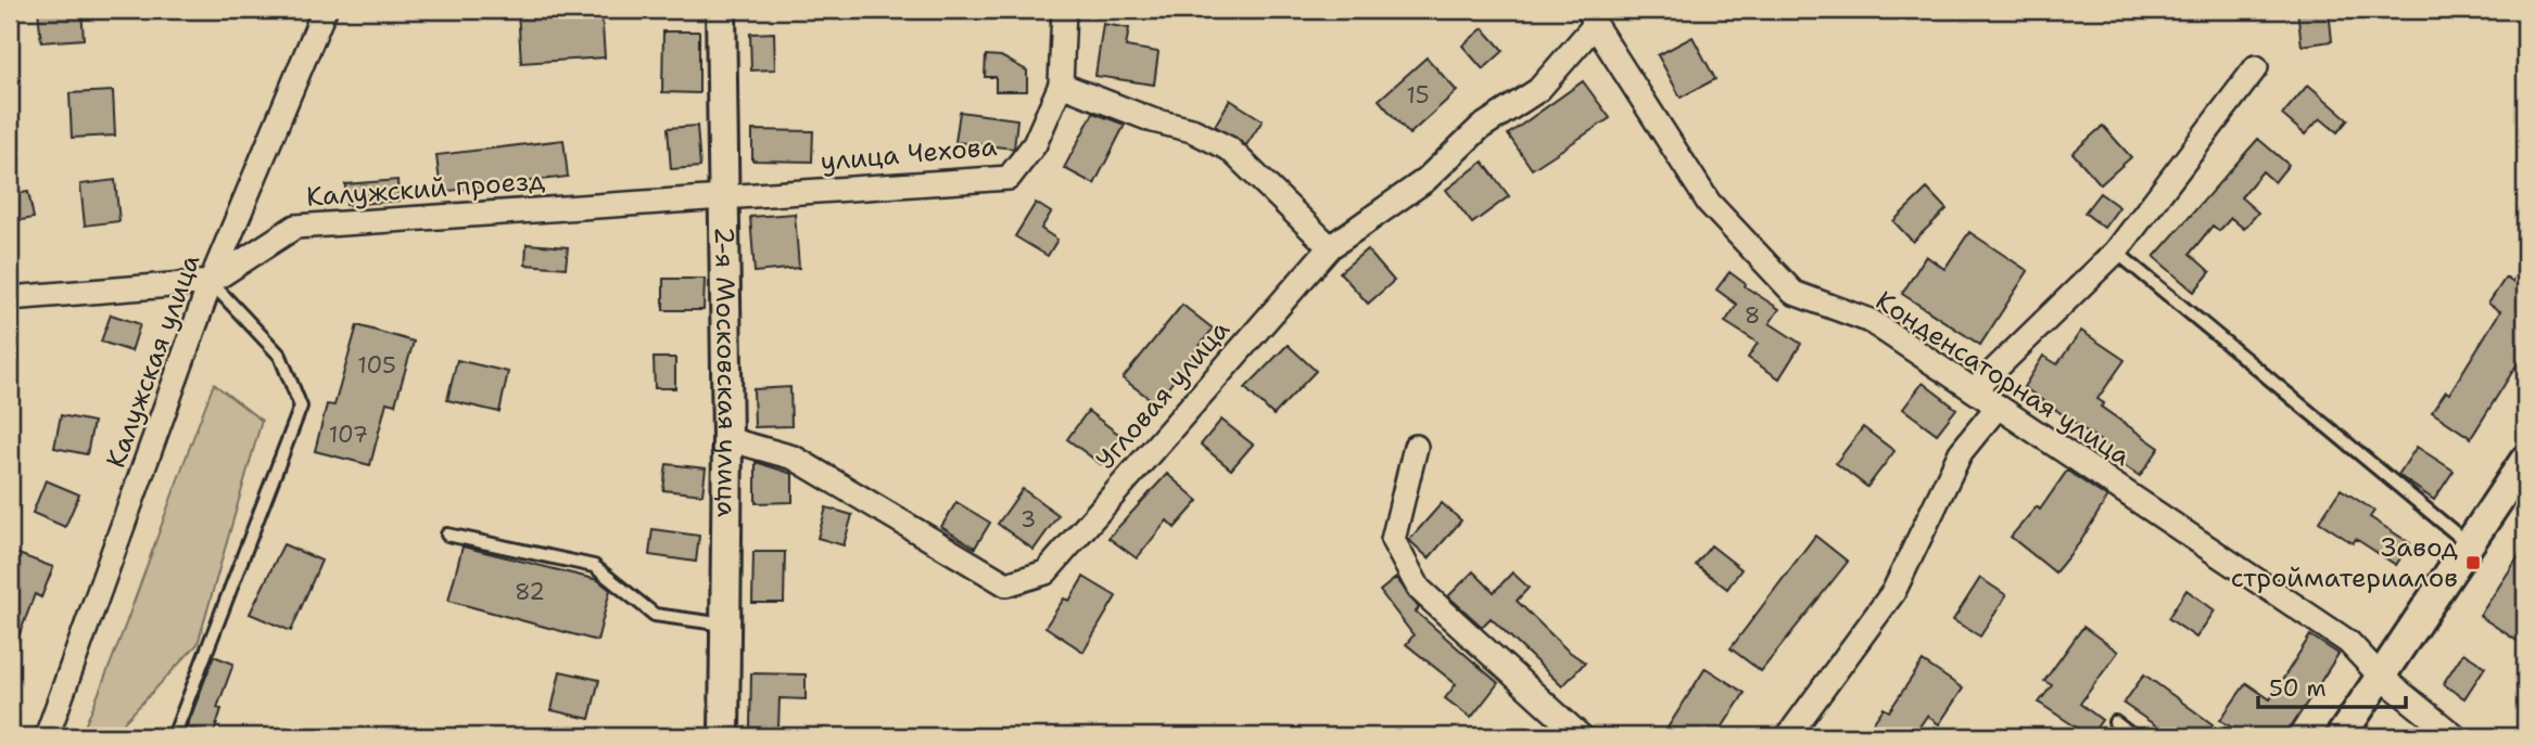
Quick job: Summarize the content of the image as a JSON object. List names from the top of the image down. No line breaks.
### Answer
{"streets":{"street":["улица Чехова","Калужский проезд","Калужская улица","2-я Московская улица","Конденсаторная улица","Угловая улица"]},"crossings":[["улица Чехова","Калужский проезд"],["улица Чехова","2-я Московская улица"],["Калужский проезд","Калужская улица"],["Калужский проезд","2-я Московская улица"],["2-я Московская улица","Угловая улица"],["Конденсаторная улица","Угловая улица"]],"places":{"transit":["Завод стройматериалов"]},"house_numbers":["15","8","105","107","3","82"],"scale_bar":"50 m"}
